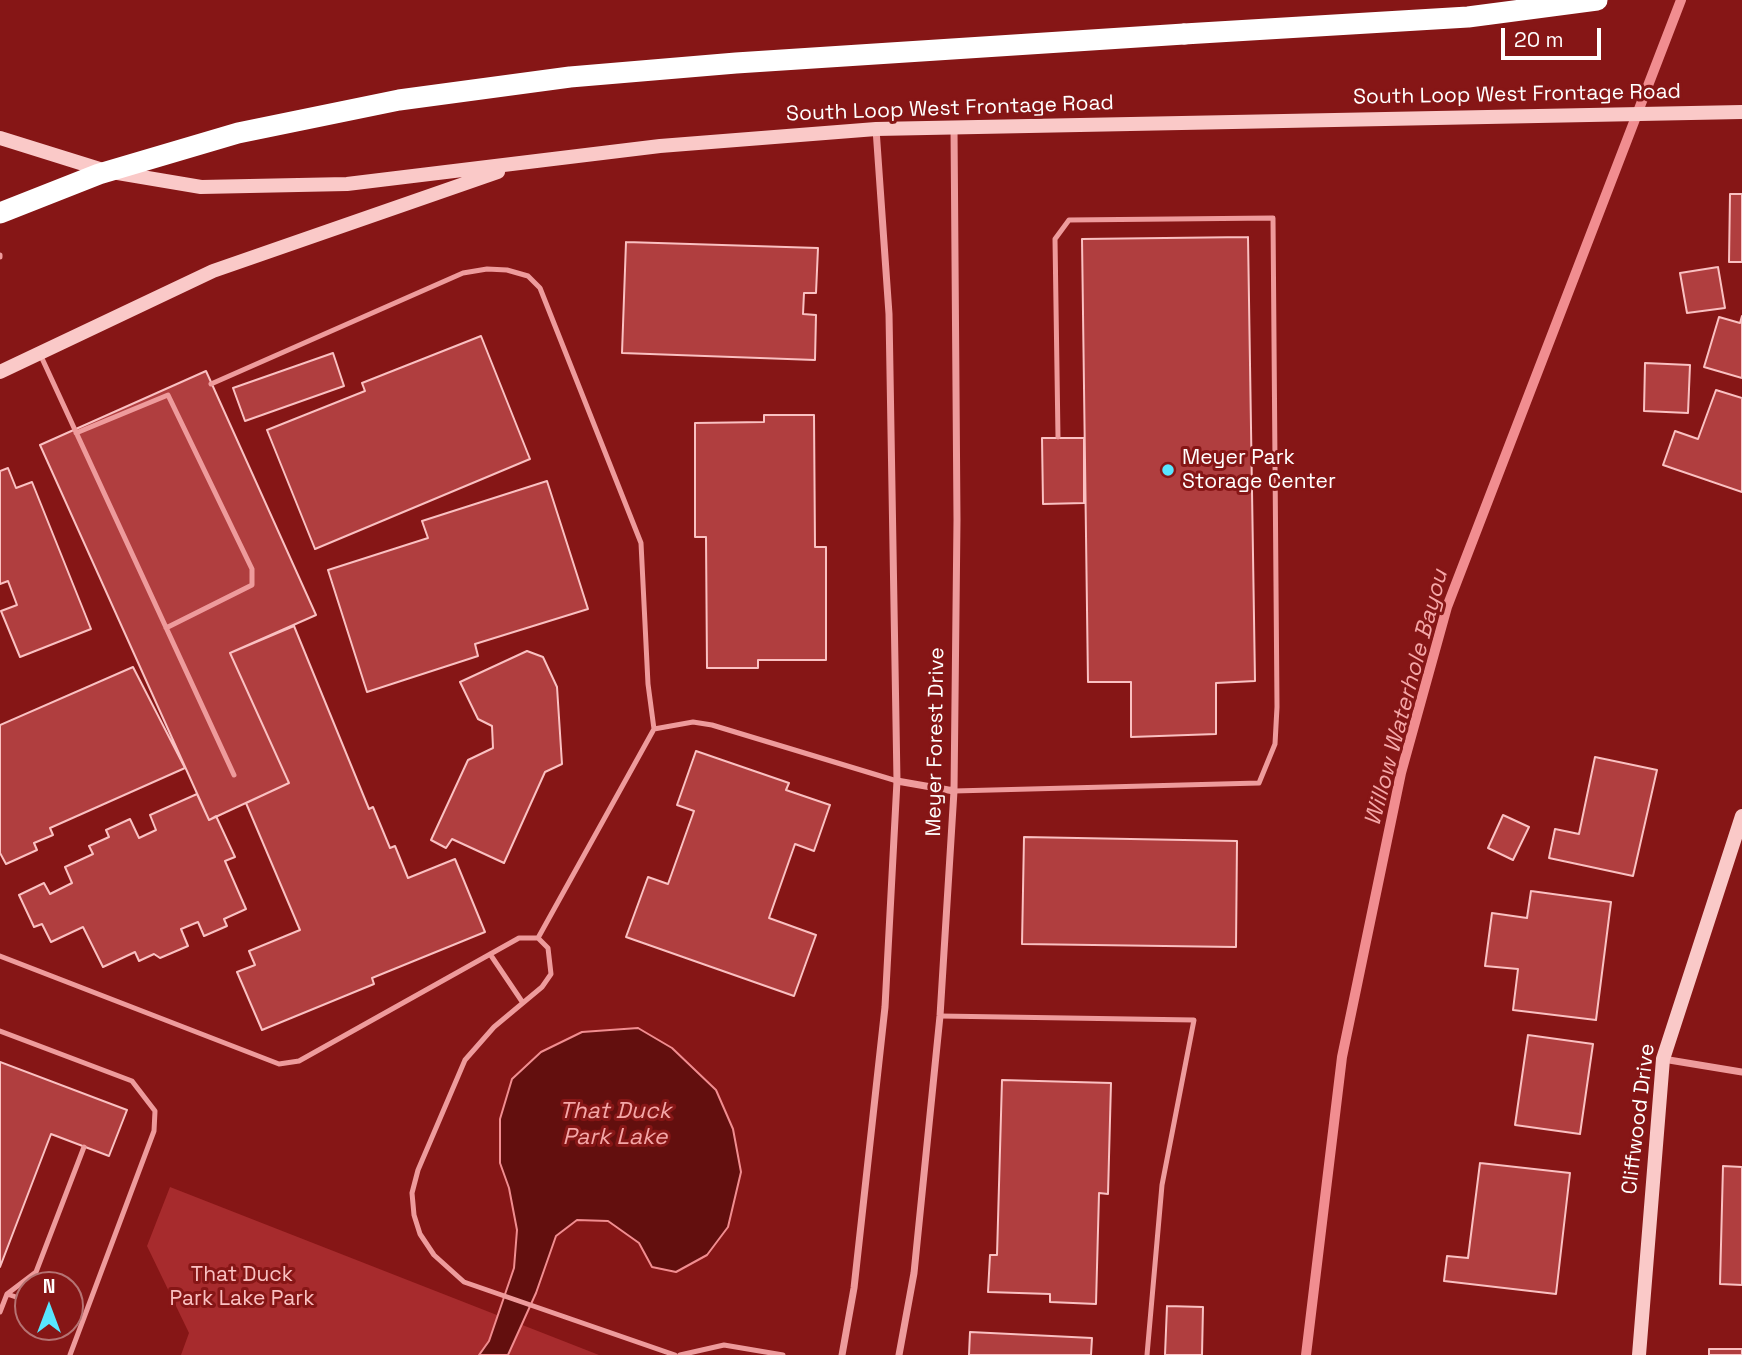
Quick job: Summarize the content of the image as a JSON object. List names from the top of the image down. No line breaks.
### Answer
{"streets":{"main road":["South Loop West Frontage Road","Cliffwood Drive"],"street":["Meyer Forest Drive"]},"crossings":[["South Loop West Frontage Road","Meyer Forest Drive"]],"water":["Willow Waterhole Bayou","That Duck Park Lake"],"parks":["That Duck Park Lake Park"],"places":["Meyer Park Storage Center"],"scale_bar":"20 m","north":"top"}
